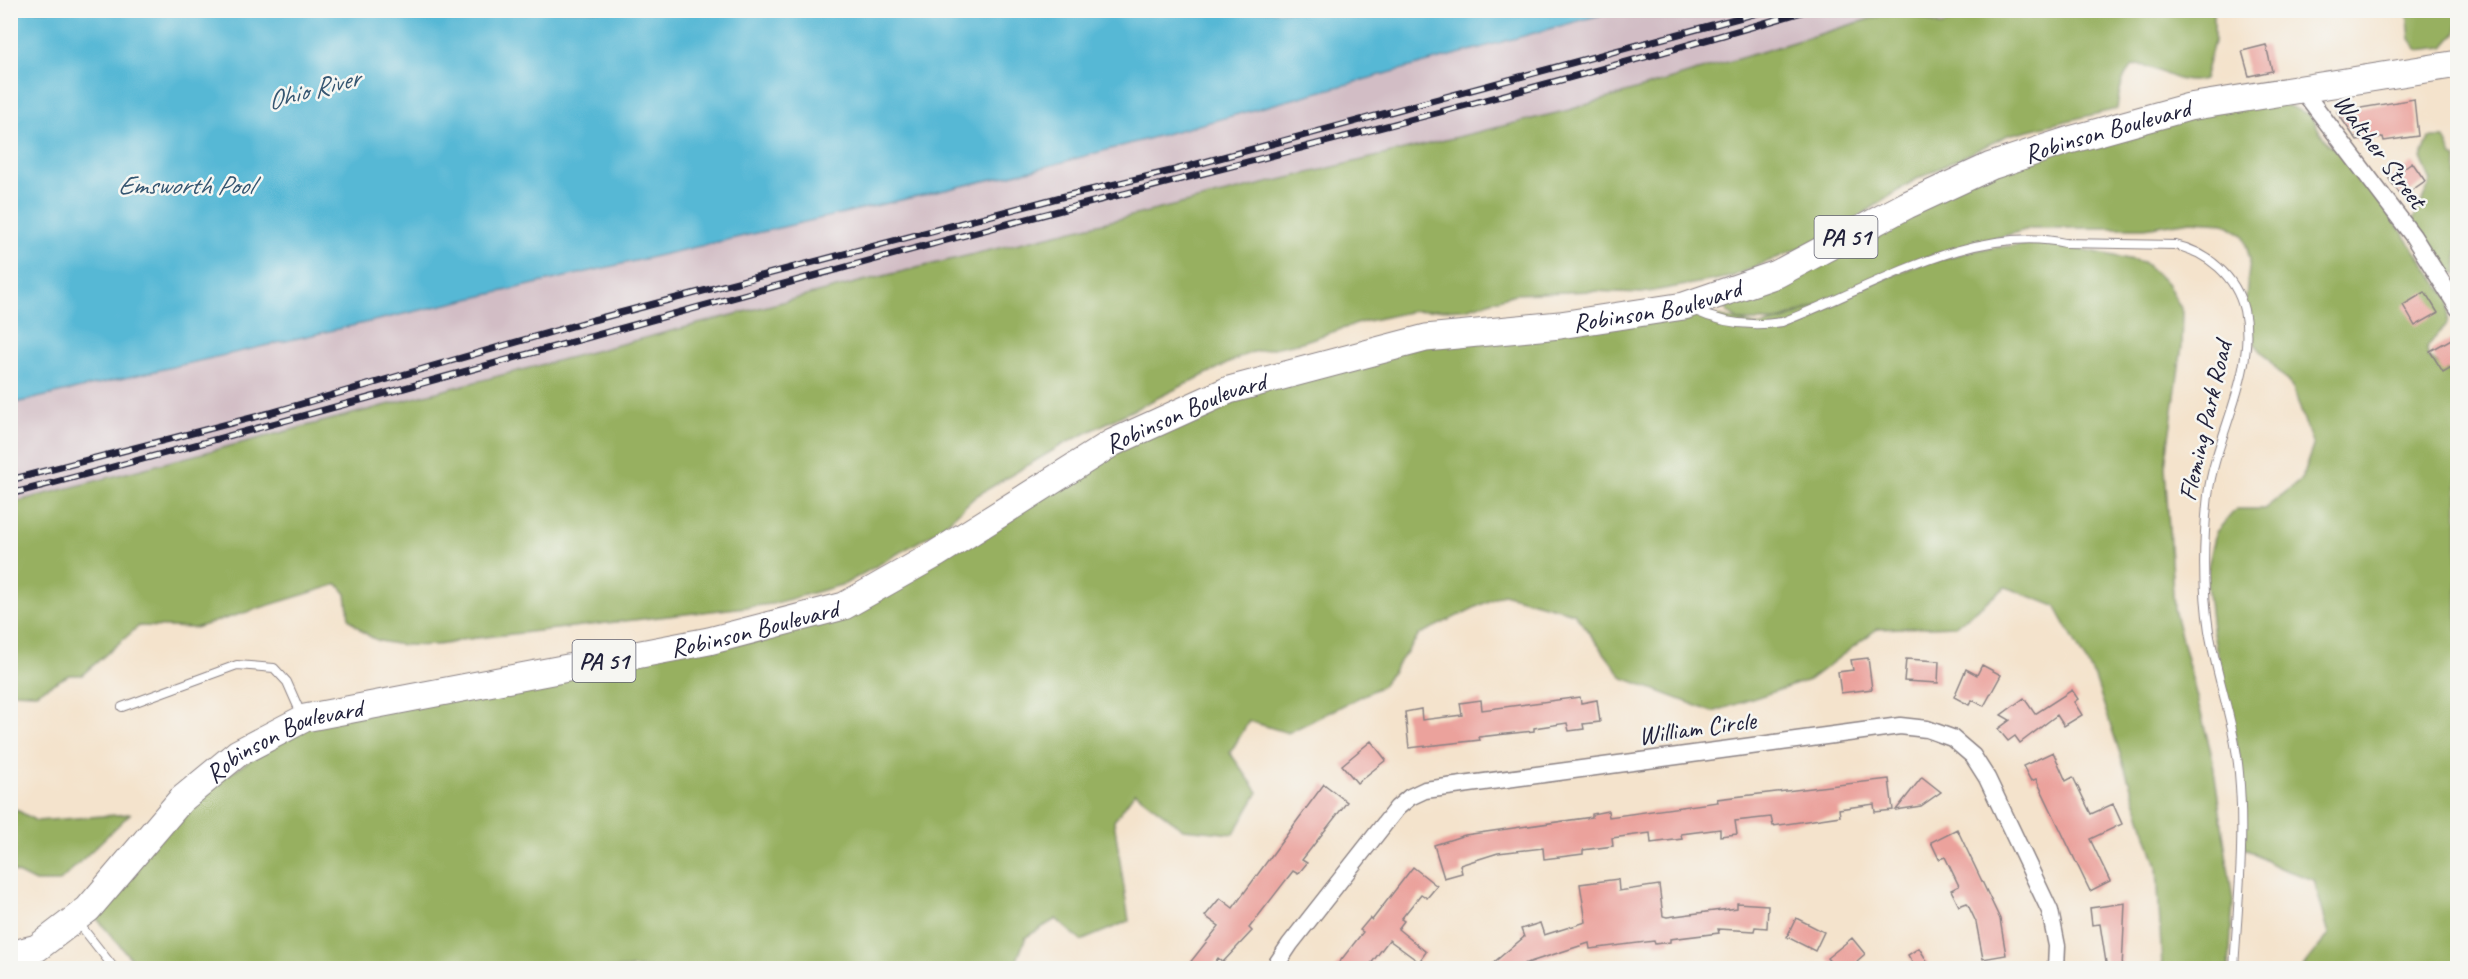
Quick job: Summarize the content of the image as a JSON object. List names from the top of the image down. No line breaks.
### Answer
{"streets":{"main road":["Robinson Boulevard","PA 51"],"street":["Walther Street","William Circle"],"lane":["Fleming Park Road"]},"crossings":[["Robinson Boulevard","Walther Street"],["Robinson Boulevard","Fleming Park Road"]],"water":["Ohio River","Emsworth Pool"]}
